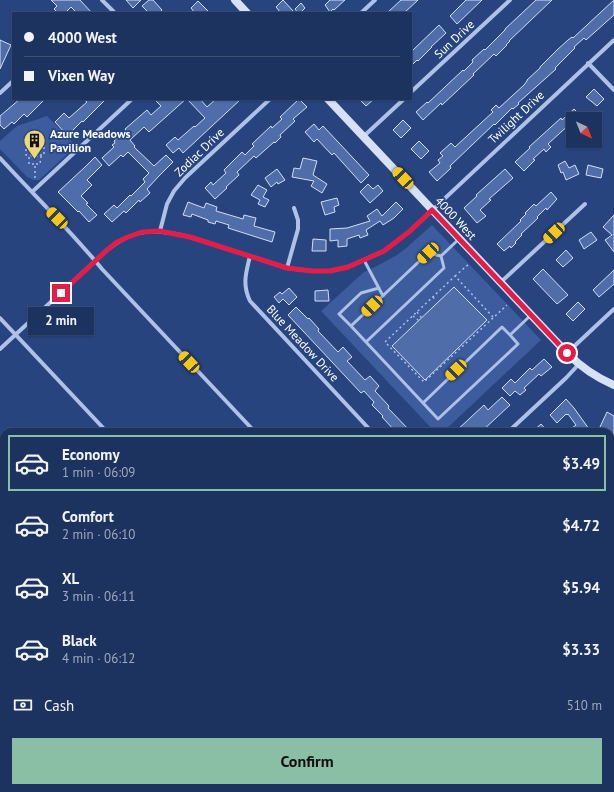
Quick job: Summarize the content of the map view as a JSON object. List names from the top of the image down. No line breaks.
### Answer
{"streets":{"street":["Sun Drive","Twilight Drive","Zodiac Drive","4000 West","Blue Meadow Drive"]},"crossings":[["Twilight Drive","Zodiac Drive"],["Twilight Drive","4000 West"],["Twilight Drive","Blue Meadow Drive"]],"places":{"building":["Azure Meadows Pavilion"]},"north":"bottom right","page":{"banner":["4000 West","Vixen Way"],"bubble":"2 min","list":[{"name":"Economy","note":"1 min · 06:09","value":"$3.49"},{"name":"Comfort","note":"2 min · 06:10","value":"$4.72"},{"name":"XL","note":"3 min · 06:11","value":"$5.94"},{"name":"Black","note":"4 min · 06:12","value":"$3.33"}],"pay":["Cash","510 m"],"buttons":"Confirm"}}
